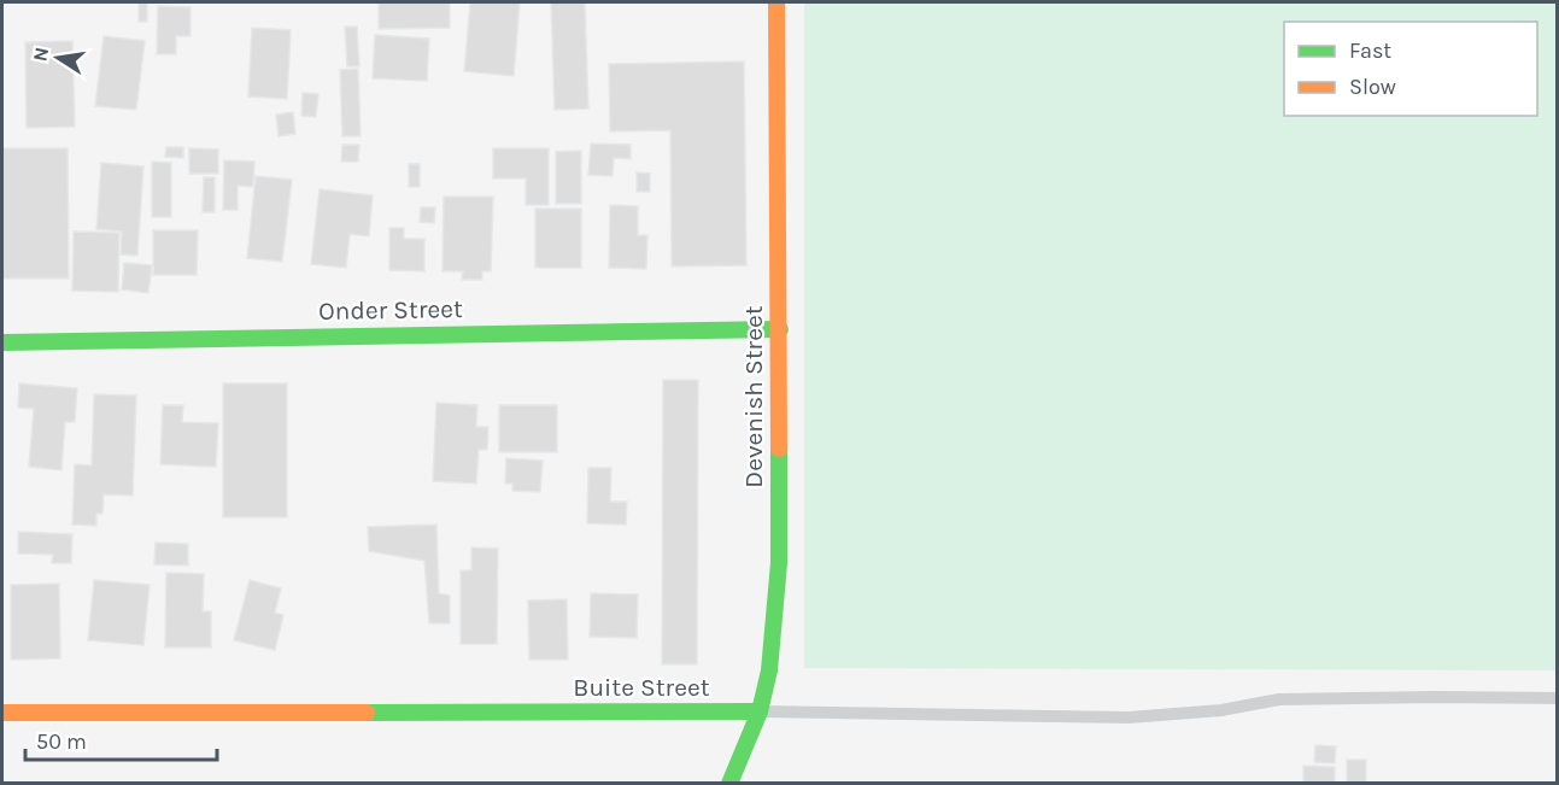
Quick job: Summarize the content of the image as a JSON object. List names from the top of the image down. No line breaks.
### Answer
{"streets":{"street":["Onder Street","Devenish Street","Buite Street"]},"crossings":[["Onder Street","Devenish Street"],["Devenish Street","Buite Street"]],"legend":["Fast","Slow"],"scale_bar":"50 m","north":"left"}
